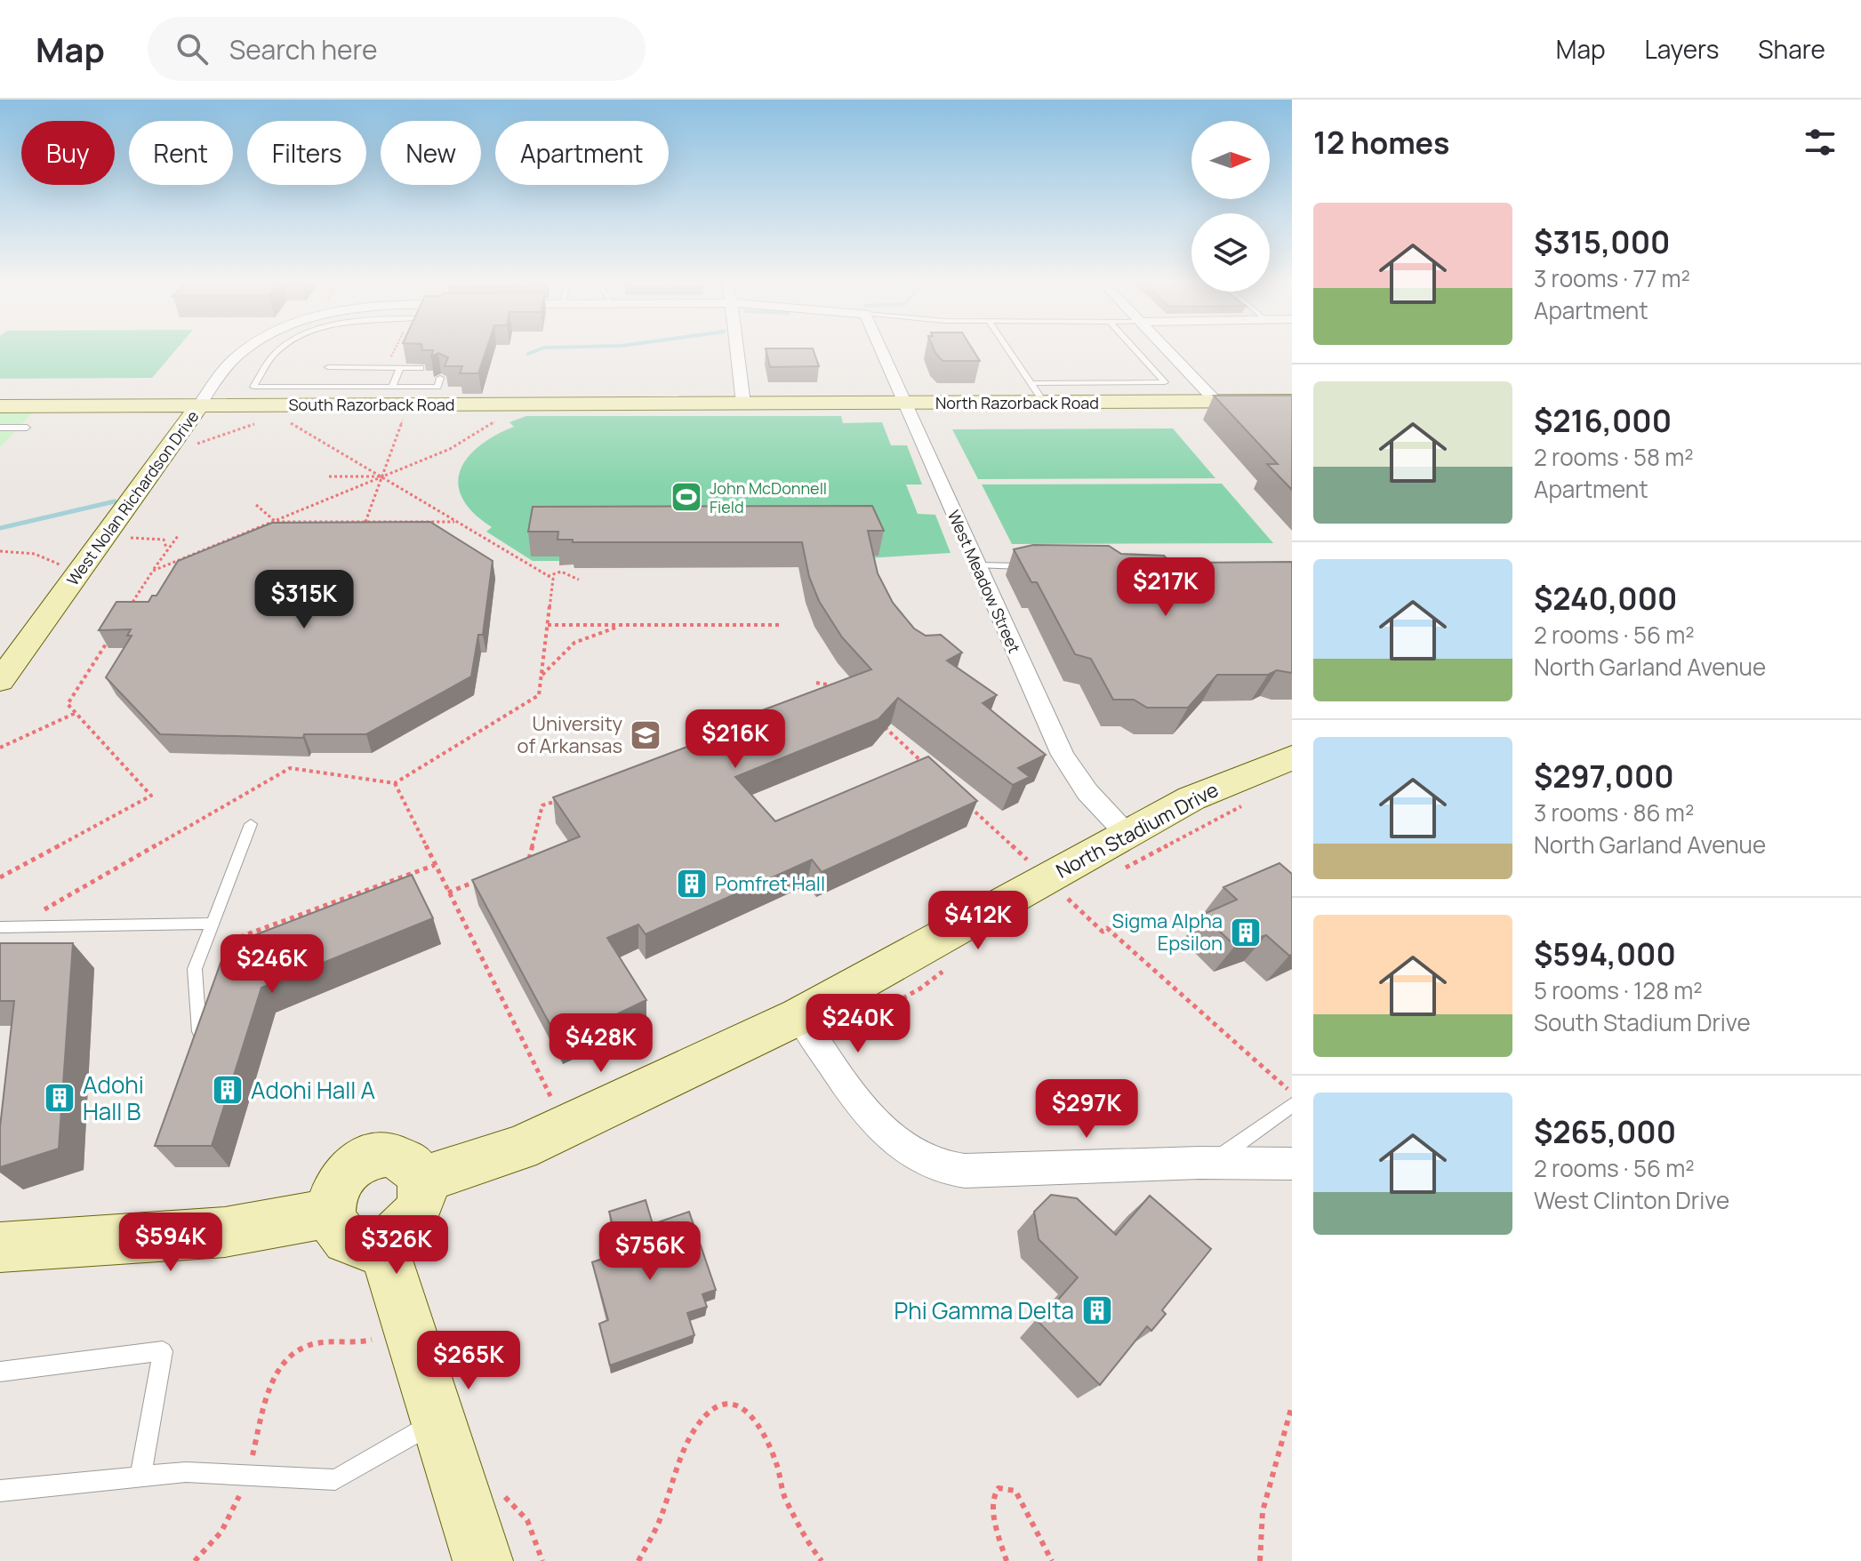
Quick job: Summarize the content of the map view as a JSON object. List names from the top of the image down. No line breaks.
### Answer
{"streets":{"street":["North Razorback Road","South Razorback Road","West Nolan Richardson Drive","West Meadow Street","North Stadium Drive"]},"crossings":[["North Razorback Road","South Razorback Road"],["North Razorback Road","West Meadow Street"],["South Razorback Road","West Nolan Richardson Drive"],["West Meadow Street","North Stadium Drive"]],"places":{"sports":["John McDonnell Field"],"school or university":["University of Arkansas"],"building":["Pomfret Hall","Sigma Alpha Epsilon","Adohi Hall A","Adohi Hall B","Phi Gamma Delta"]},"north":"right","page":{"header":"Map","search":"Search here","nav":["Map","Layers","Share"],"heading":"12 homes","chip":["Buy","Rent","Filters","New","Apartment"],"list":[{"name":"$315,000","note":"3 rooms · 77 m² · Apartment"},{"name":"$216,000","note":"2 rooms · 58 m² · Apartment"},{"name":"$240,000","note":"2 rooms · 56 m² · North Garland Avenue"},{"name":"$297,000","note":"3 rooms · 86 m² · North Garland Avenue"},{"name":"$594,000","note":"5 rooms · 128 m² · South Stadium Drive"},{"name":"$265,000","note":"2 rooms · 56 m² · West Clinton Drive"}],"price":["$217K","$315K","$216K","$412K","$246K","$240K","$428K","$297K","$594K","$326K","$756K","$265K"]}}
